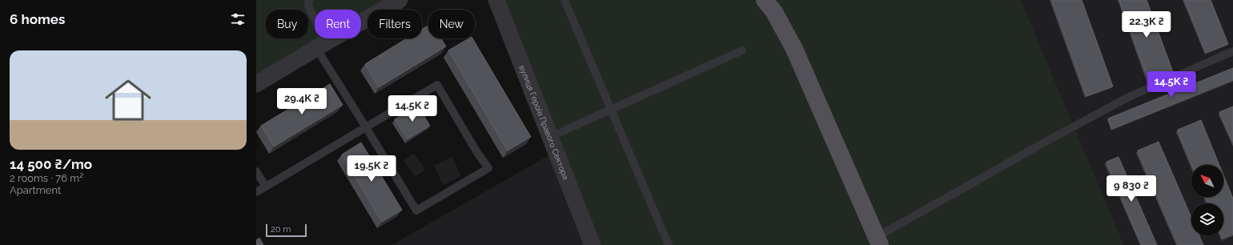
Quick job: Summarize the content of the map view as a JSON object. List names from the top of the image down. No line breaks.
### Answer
{"streets":{"street":["вулиця Героїв Правого Сектора"]},"scale_bar":"20 m","north":"top left","page":{"heading":"6 homes","chip":["Buy","Rent","Filters","New"],"price":["22.3K ₴","14.5K ₴","29.4K ₴","14.5K ₴","19.5K ₴","9 830 ₴"],"list":[{"name":"14 500 ₴/mo","note":"2 rooms · 76 m² · Apartment"}],"scale":"20 m"}}
